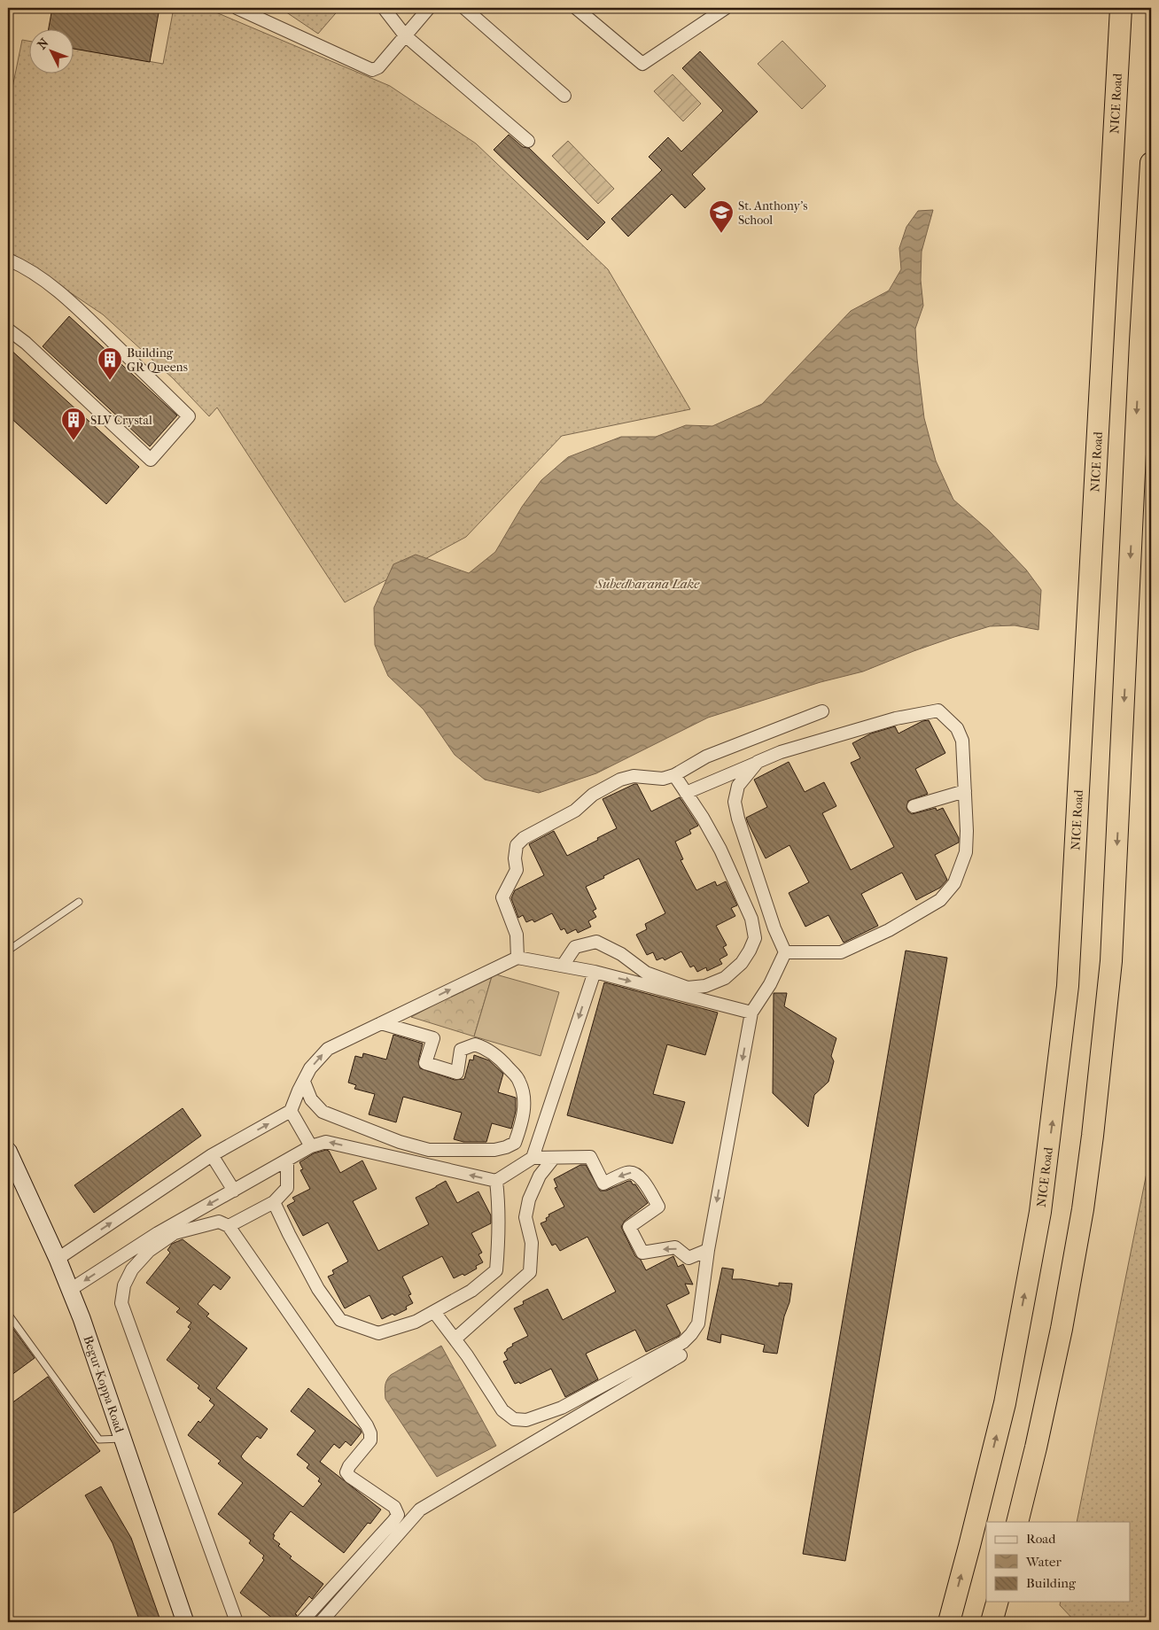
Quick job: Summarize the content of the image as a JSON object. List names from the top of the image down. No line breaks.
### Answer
{"streets":{"highway":["NICE Road"],"main road":["Begur-Koppa Road"]},"water":["Subedharana Lake"],"places":{"school or university":["St. Anthony's School"],"building":["Building GR Queens","SLV Crystal"]},"legend":["Road","Water","Building"],"north":"top left"}
